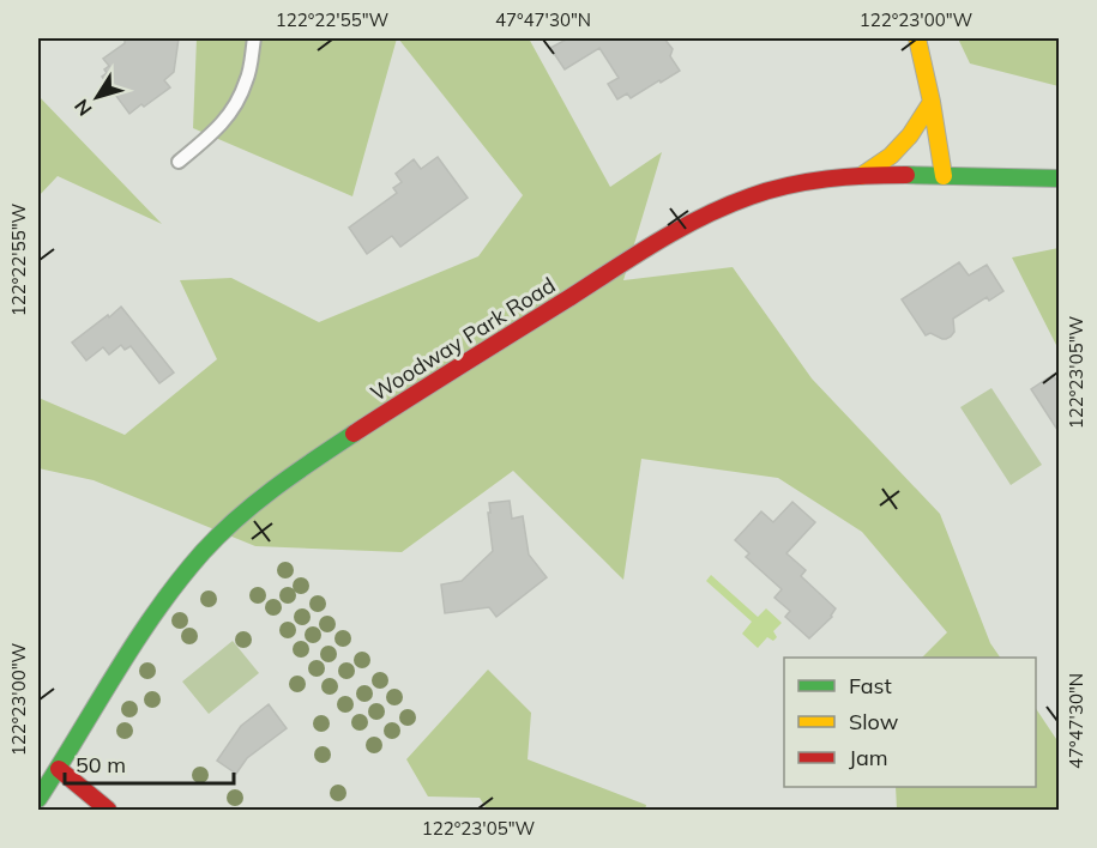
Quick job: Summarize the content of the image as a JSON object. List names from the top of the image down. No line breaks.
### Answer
{"streets":{"street":["Woodway Park Road"]},"legend":["Fast","Slow","Jam"],"scale_bar":"50 m","north":"bottom left","coordinates":["122°22'55\"W","47°47'30\"N","122°23'00\"W","122°23'05\"W"]}
